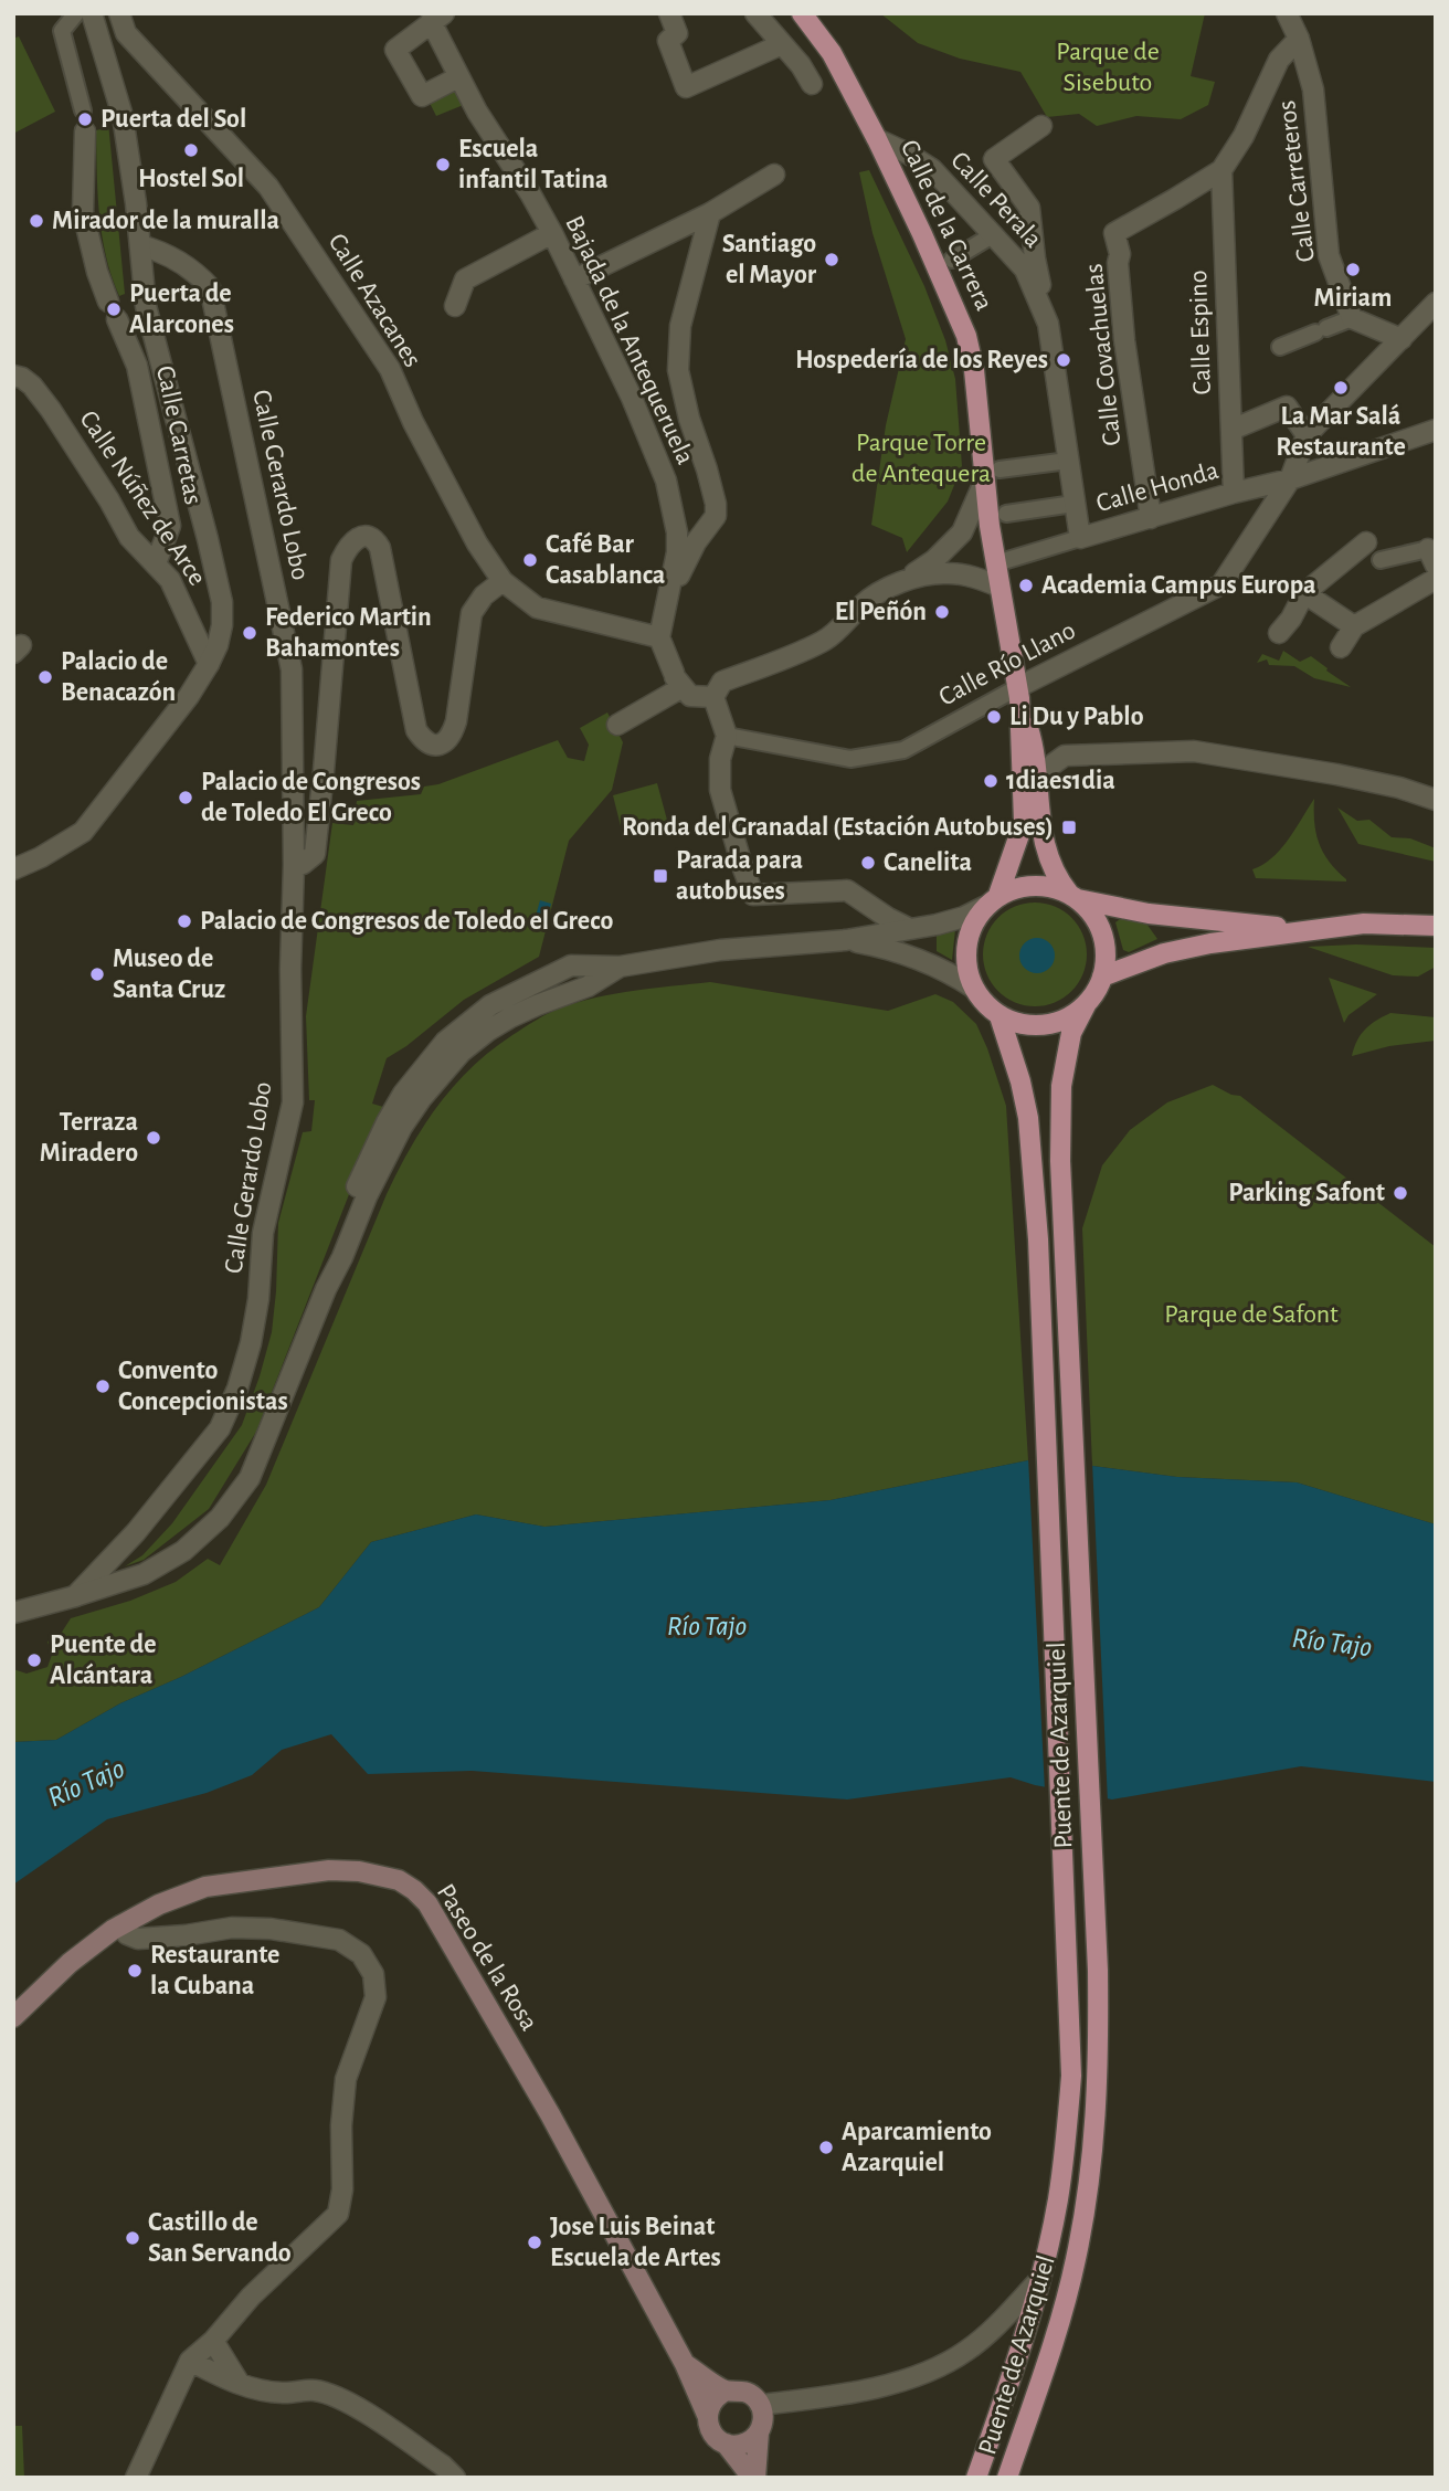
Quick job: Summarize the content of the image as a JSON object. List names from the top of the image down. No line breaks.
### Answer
{"streets":{"main road":["Calle de la Carrera","Puente de Azarquiel","Paseo de la Rosa"],"street":["Calle Carreteros","Calle Perala","Calle Azacanes","Calle Espino","Bajada de la Antequeruela","Calle Covachuelas","Calle Carretas","Calle Gerardo Lobo","Calle Honda","Calle Núñez de Arce","Calle Río Llano"]},"crossings":[["Calle Perala","Calle de la Carrera"],["Calle Perala","Calle Honda"],["Calle de la Carrera","Calle Honda"],["Calle de la Carrera","Calle Río Llano"],["Calle Espino","Calle Covachuelas"],["Calle Espino","Calle Honda"],["Calle Covachuelas","Calle Honda"],["Calle Carretas","Calle Núñez de Arce"],["Calle Honda","Calle Río Llano"]],"water":["Río Tajo"],"parks":["Parque de Sisebuto","Parque Torre de Antequera","Parque de Safont"],"places":{"other":["Puerta del Sol","Hostel Sol","Escuela infantil Tatina","Mirador de la muralla","Santiago el Mayor","Miriam","Puerta de Alarcones","Hospedería de los Reyes","La Mar Salá Restaurante","Café Bar Casablanca","Academia Campus Europa","El Peñón","Federico Martin Bahamontes","Palacio de Benacazón","Li Du y Pablo","1diaes1dia","Palacio de Congresos de Toledo El Greco","Canelita","Palacio de Congresos de Toledo el Greco","Museo de Santa Cruz","Terraza Miradero","Parking Safont","Convento Concepcionistas","Puente de Alcántara","Restaurante la Cubana","Aparcamiento Azarquiel","Castillo de San Servando","Jose Luis Beinat Escuela de Artes"],"transit":["Ronda del Granadal (Estación Autobuses)","Parada para autobuses"]}}
